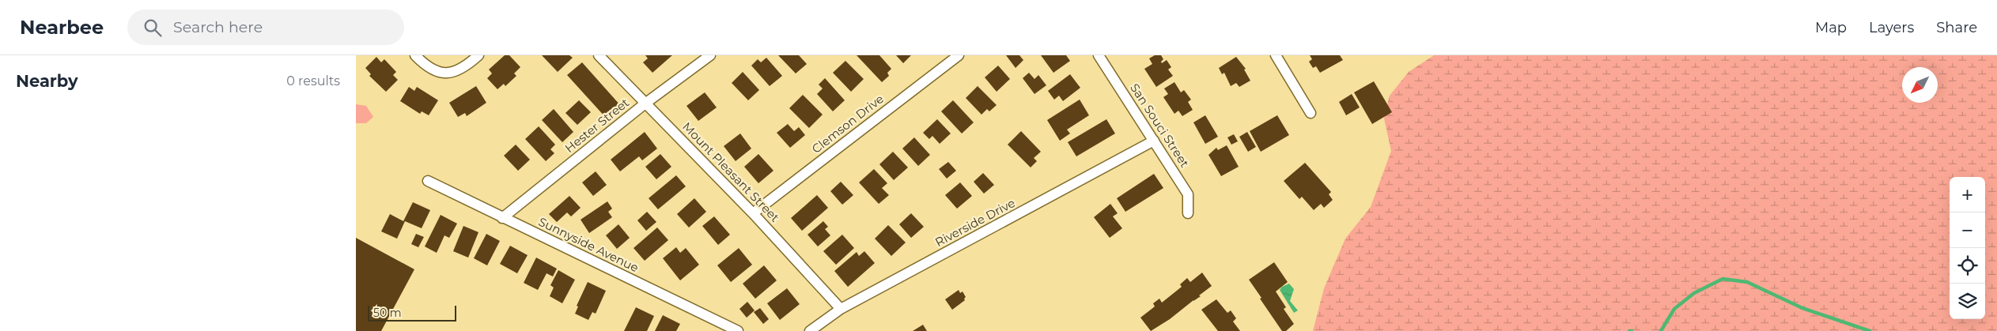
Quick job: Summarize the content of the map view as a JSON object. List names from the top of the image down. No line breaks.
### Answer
{"streets":{"street":["Clemson Drive","Hester Street","San Souci Street","Mount Pleasant Street","Riverside Drive","Sunnyside Avenue"]},"crossings":[["Clemson Drive","Mount Pleasant Street"],["Hester Street","Mount Pleasant Street"],["Hester Street","Sunnyside Avenue"],["San Souci Street","Riverside Drive"],["Mount Pleasant Street","Riverside Drive"]],"scale_bar":"50 m","north":"bottom left","page":{"header":"Nearbee","search":"Search here","nav":["Map","Layers","Share"],"heading":["Nearby","0 results"],"map_buttons":["+","−"],"scale":"50 m"}}
